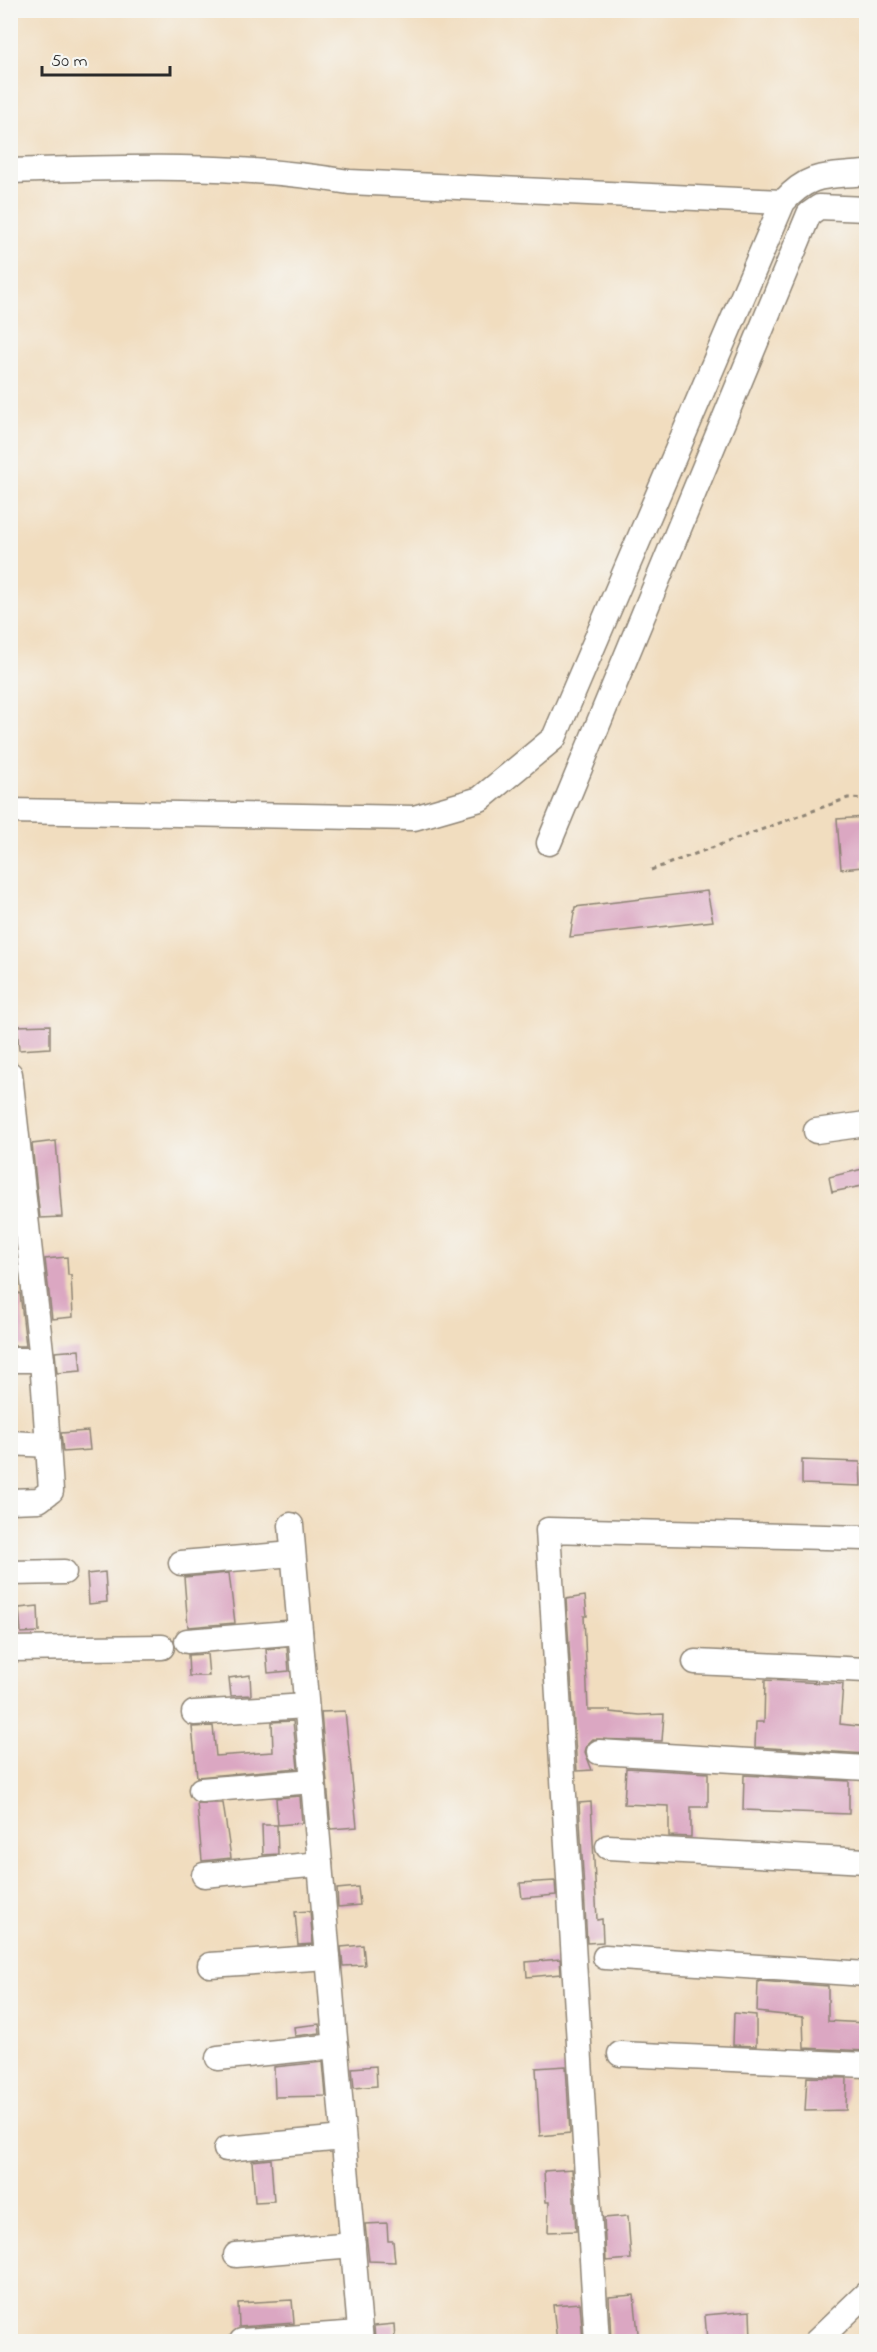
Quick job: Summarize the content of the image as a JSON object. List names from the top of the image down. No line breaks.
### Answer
{"scale_bar":"50 m"}
